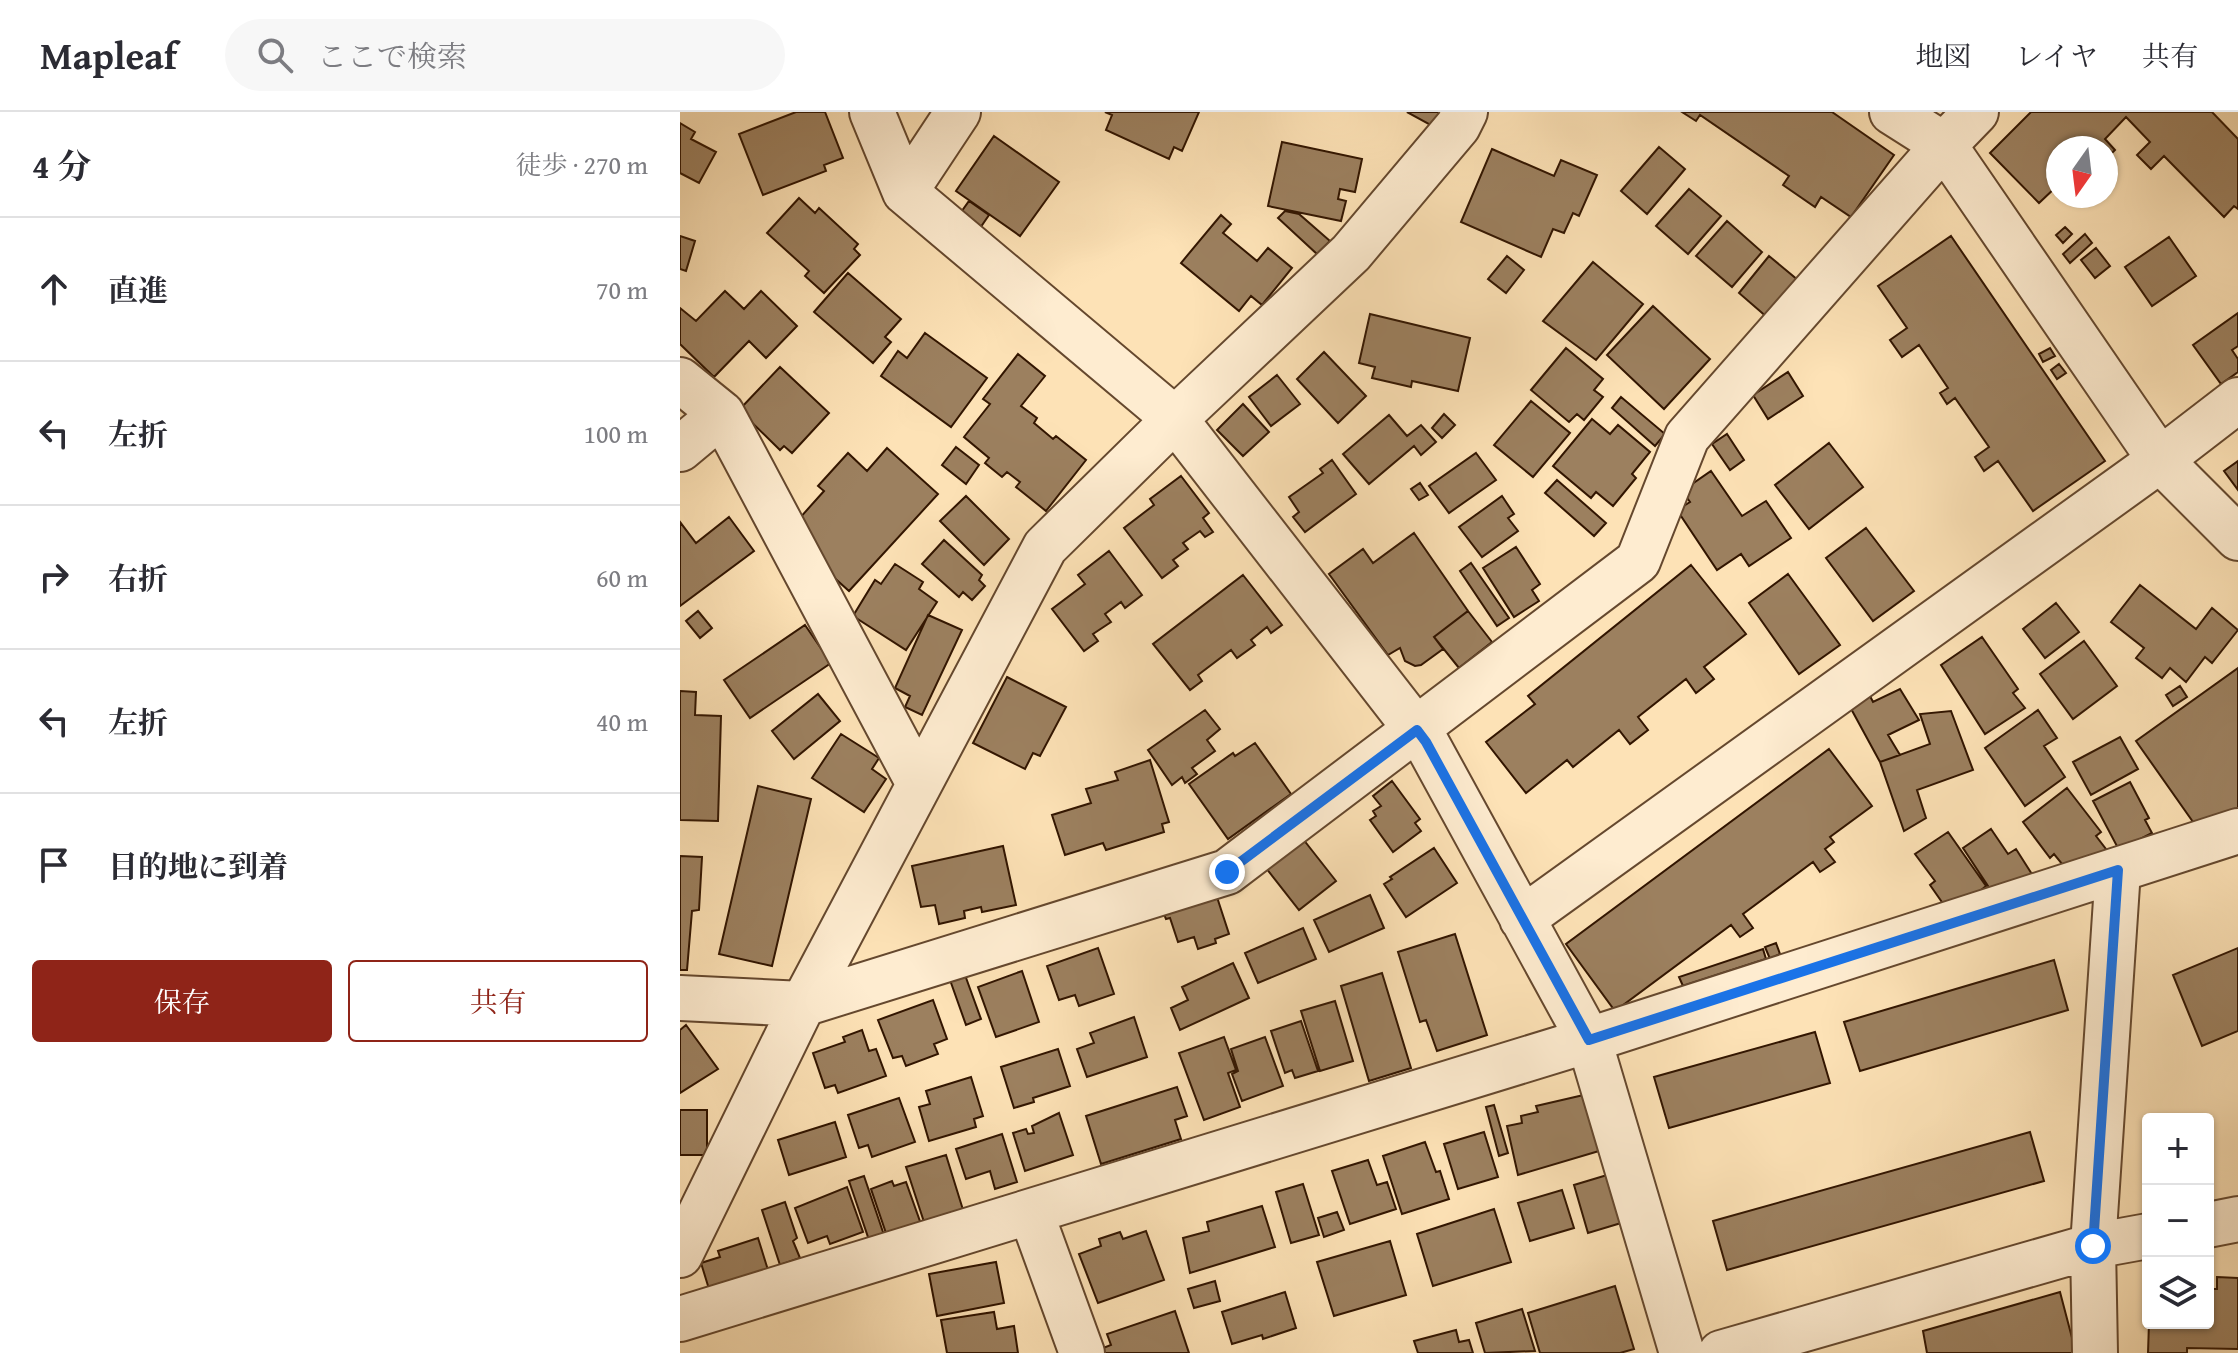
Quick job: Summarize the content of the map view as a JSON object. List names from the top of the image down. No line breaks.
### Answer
{"north":"bottom","page":{"header":"Mapleaf","search":"ここで検索","nav":["地図","レイヤ","共有"],"heading":["4 分","徒歩 · 270 m"],"list":[["直進","70 m"],["左折","100 m"],["右折","60 m"],["左折","40 m"],"目的地に到着"],"buttons":["保存","共有"],"map_buttons":["+","−"]}}
